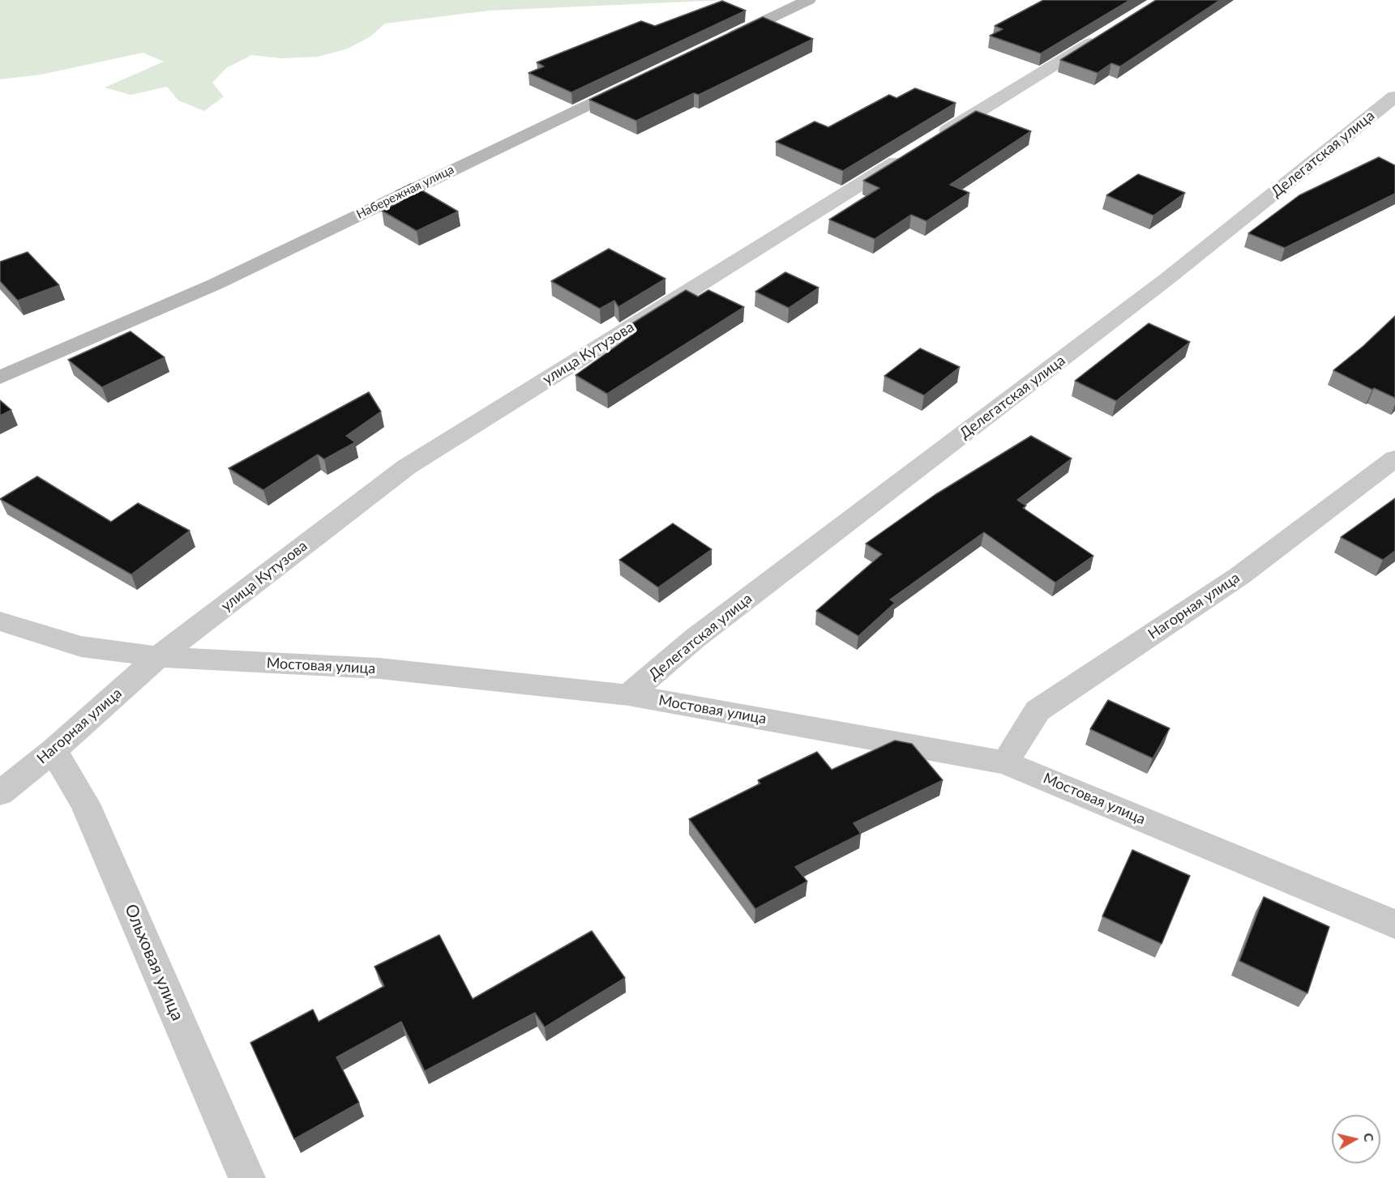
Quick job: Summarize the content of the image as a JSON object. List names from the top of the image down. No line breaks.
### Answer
{"streets":{"street":["Делегатская улица","Набережная улица","улица Кутузова","Нагорная улица","Мостовая улица","Ольховая улица"]},"crossings":[["Делегатская улица","Мостовая улица"],["улица Кутузова","Нагорная улица"],["улица Кутузова","Мостовая улица"],["Нагорная улица","Мостовая улица"],["Нагорная улица","Ольховая улица"]],"north":"right"}
